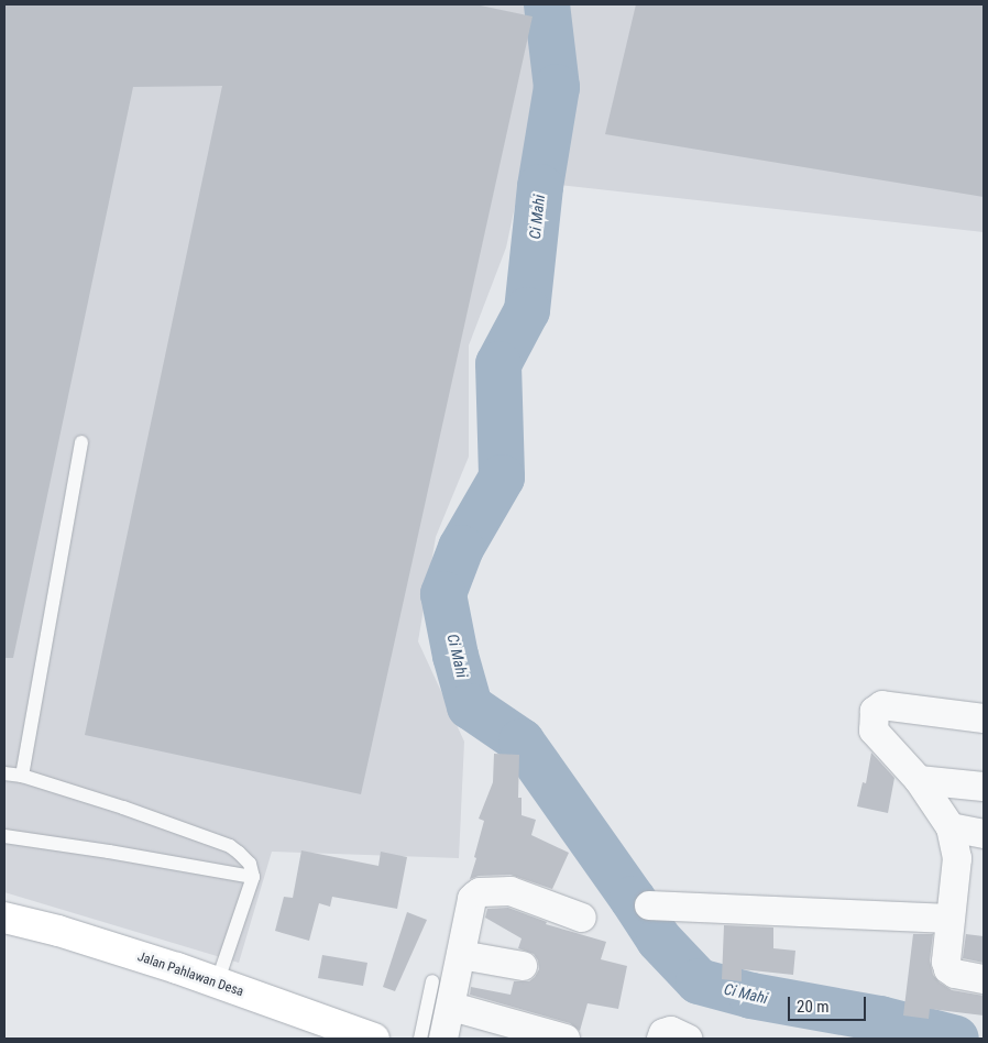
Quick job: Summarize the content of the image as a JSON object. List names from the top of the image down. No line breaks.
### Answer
{"streets":{"main road":["Jalan Pahlawan Desa"]},"water":["Ci Mahi"],"scale_bar":"20 m"}
